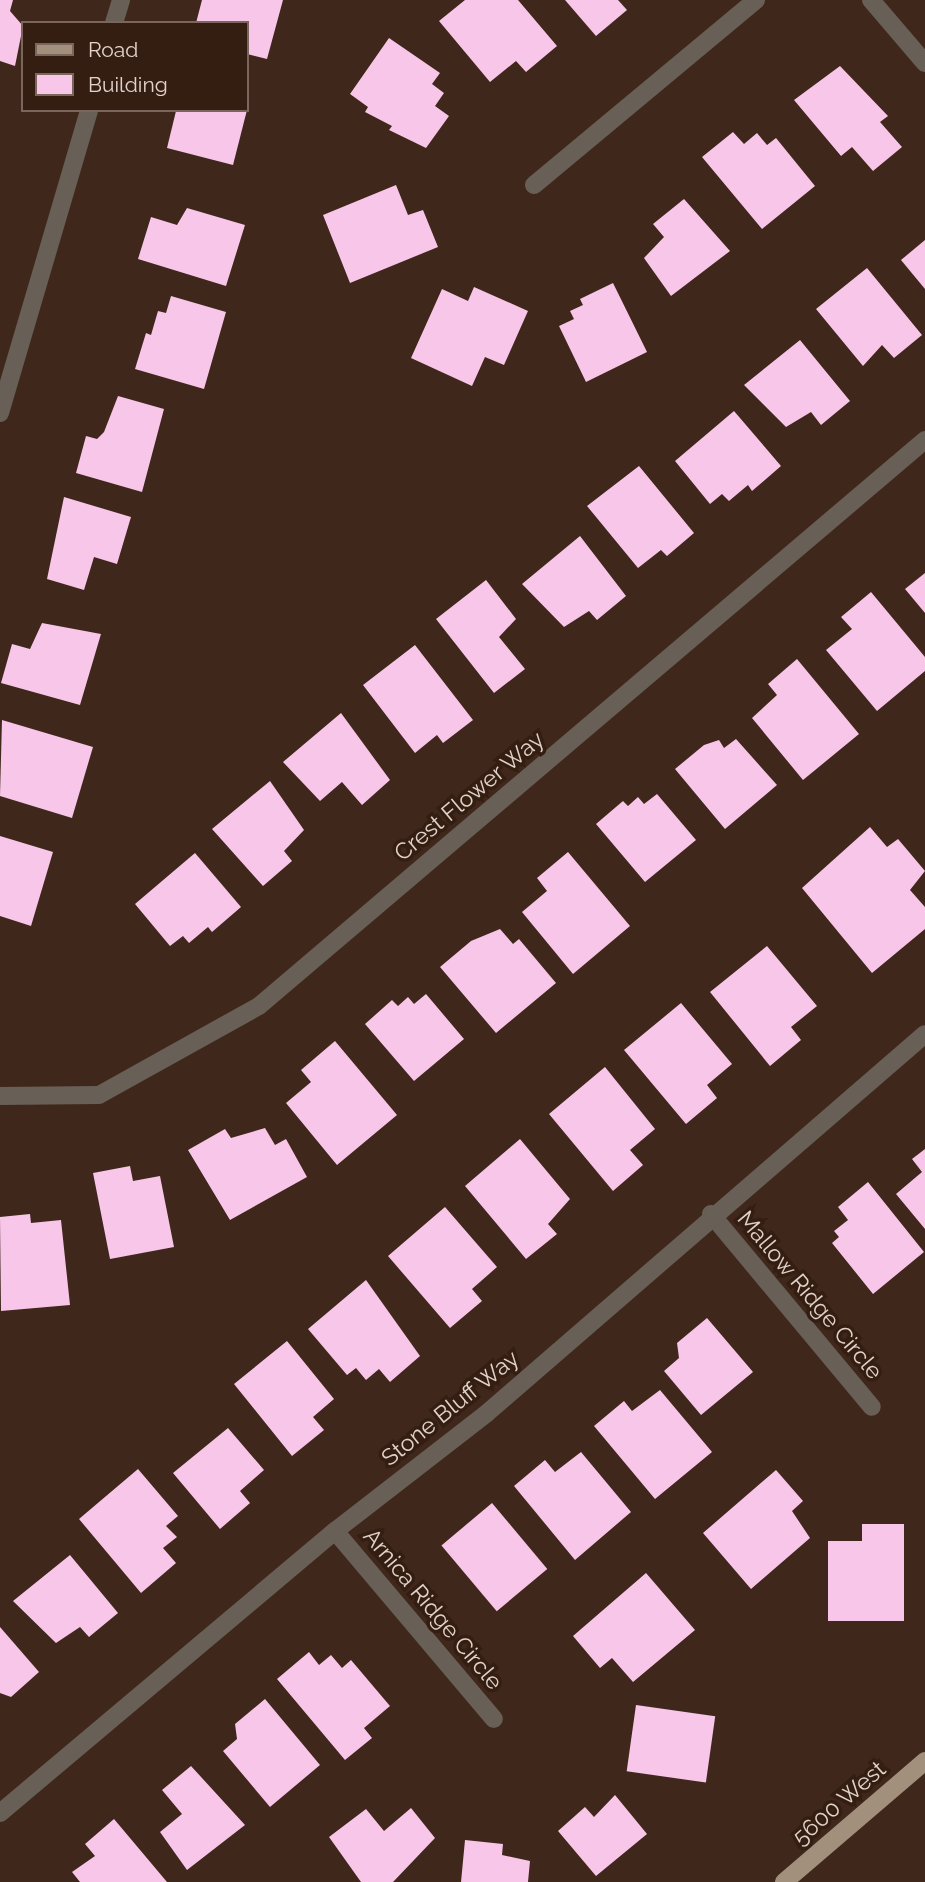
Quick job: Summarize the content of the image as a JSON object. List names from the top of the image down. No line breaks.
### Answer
{"streets":{"main road":["5600 West"],"street":["Crest Flower Way","Mallow Ridge Circle","Stone Bluff Way","Arnica Ridge Circle"]},"crossings":[["Mallow Ridge Circle","Stone Bluff Way"],["Stone Bluff Way","Arnica Ridge Circle"]],"legend":["Road","Building"]}
